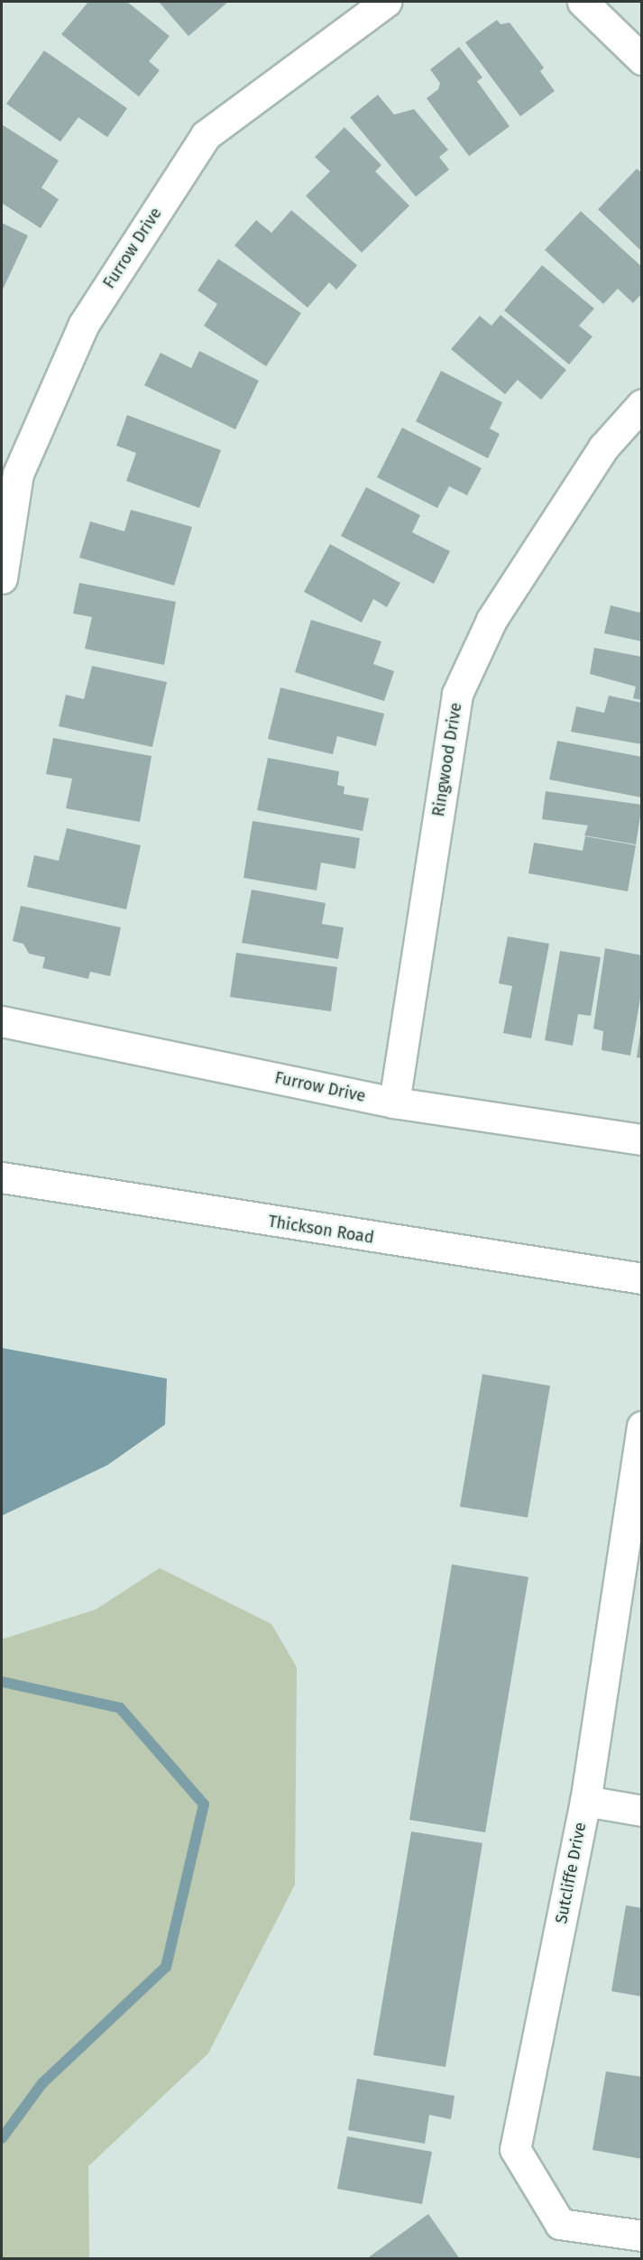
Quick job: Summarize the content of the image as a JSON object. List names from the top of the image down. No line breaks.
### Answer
{"streets":{"street":["Furrow Drive","Ringwood Drive","Thickson Road","Sutcliffe Drive"]},"crossings":[["Furrow Drive","Ringwood Drive"]]}
